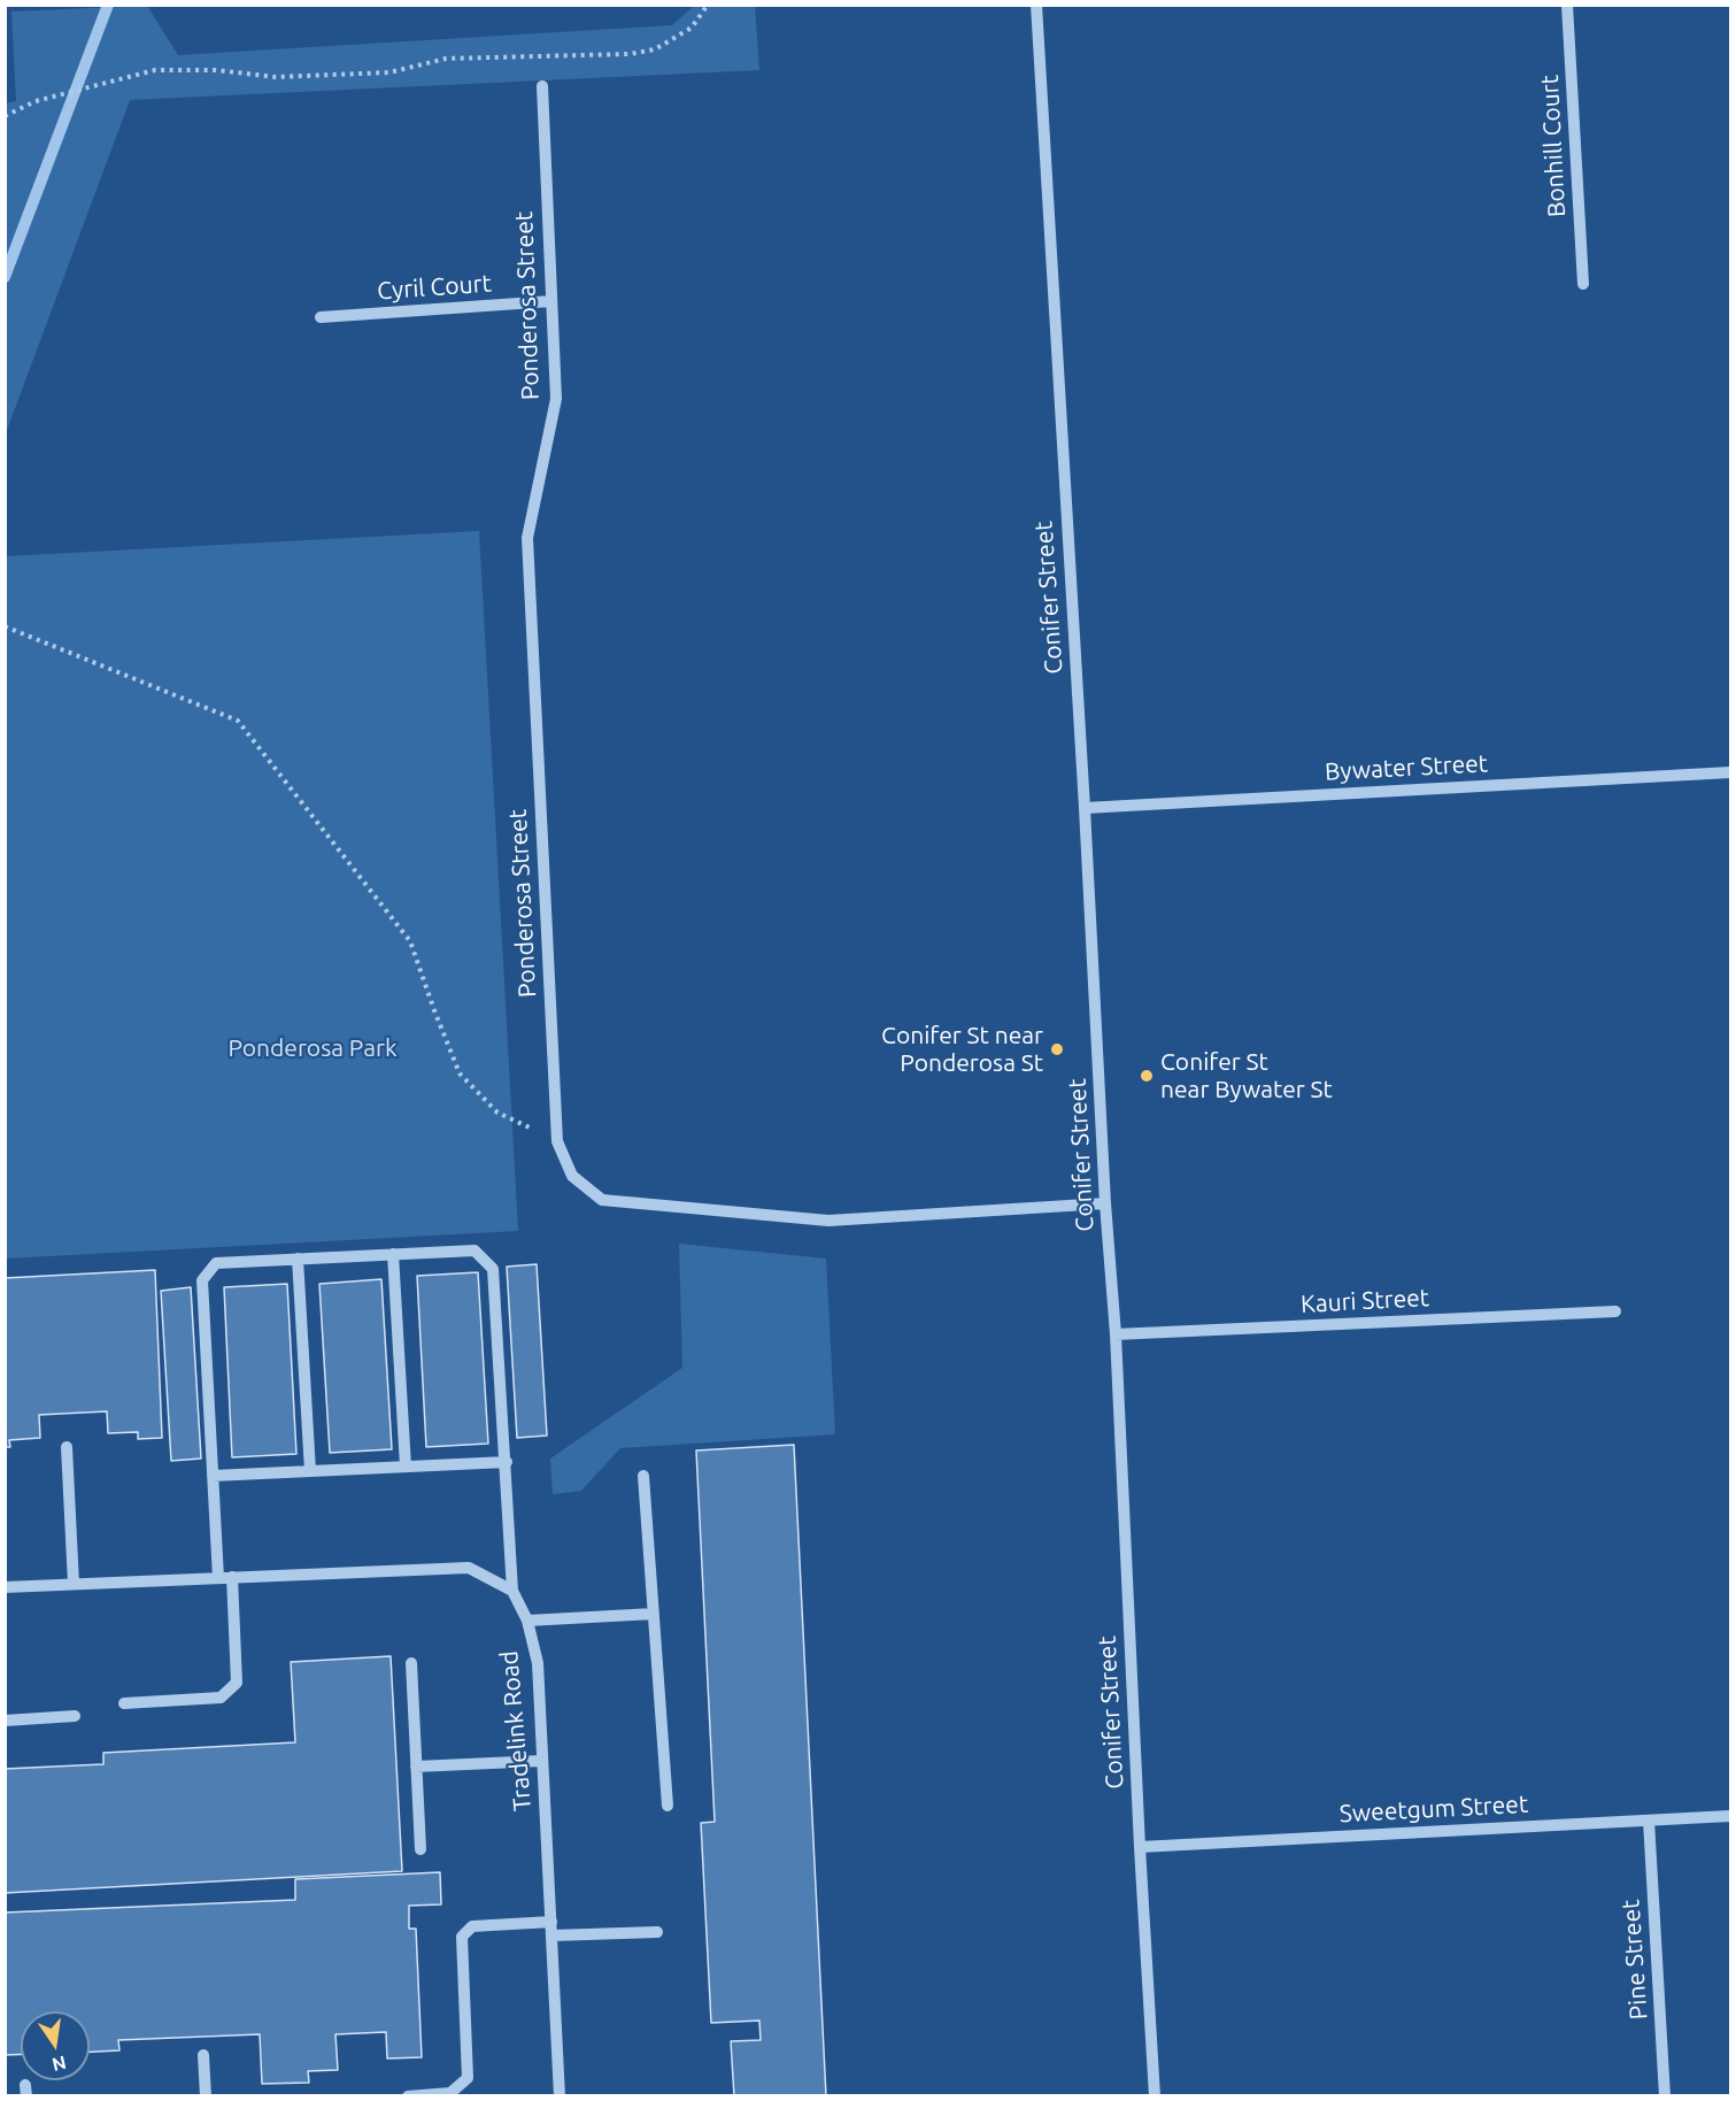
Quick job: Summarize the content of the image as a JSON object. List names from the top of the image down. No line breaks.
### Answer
{"streets":{"street":["Bonhill Court","Cyril Court","Ponderosa Street","Conifer Street","Bywater Street","Kauri Street","Tradelink Road","Sweetgum Street","Pine Street"]},"crossings":[["Cyril Court","Ponderosa Street"],["Ponderosa Street","Conifer Street"],["Conifer Street","Bywater Street"],["Conifer Street","Kauri Street"],["Conifer Street","Sweetgum Street"],["Sweetgum Street","Pine Street"]],"parks":["Ponderosa Park"],"places":["Conifer St near Ponderosa St","Conifer St near Bywater St"],"north":"bottom"}
